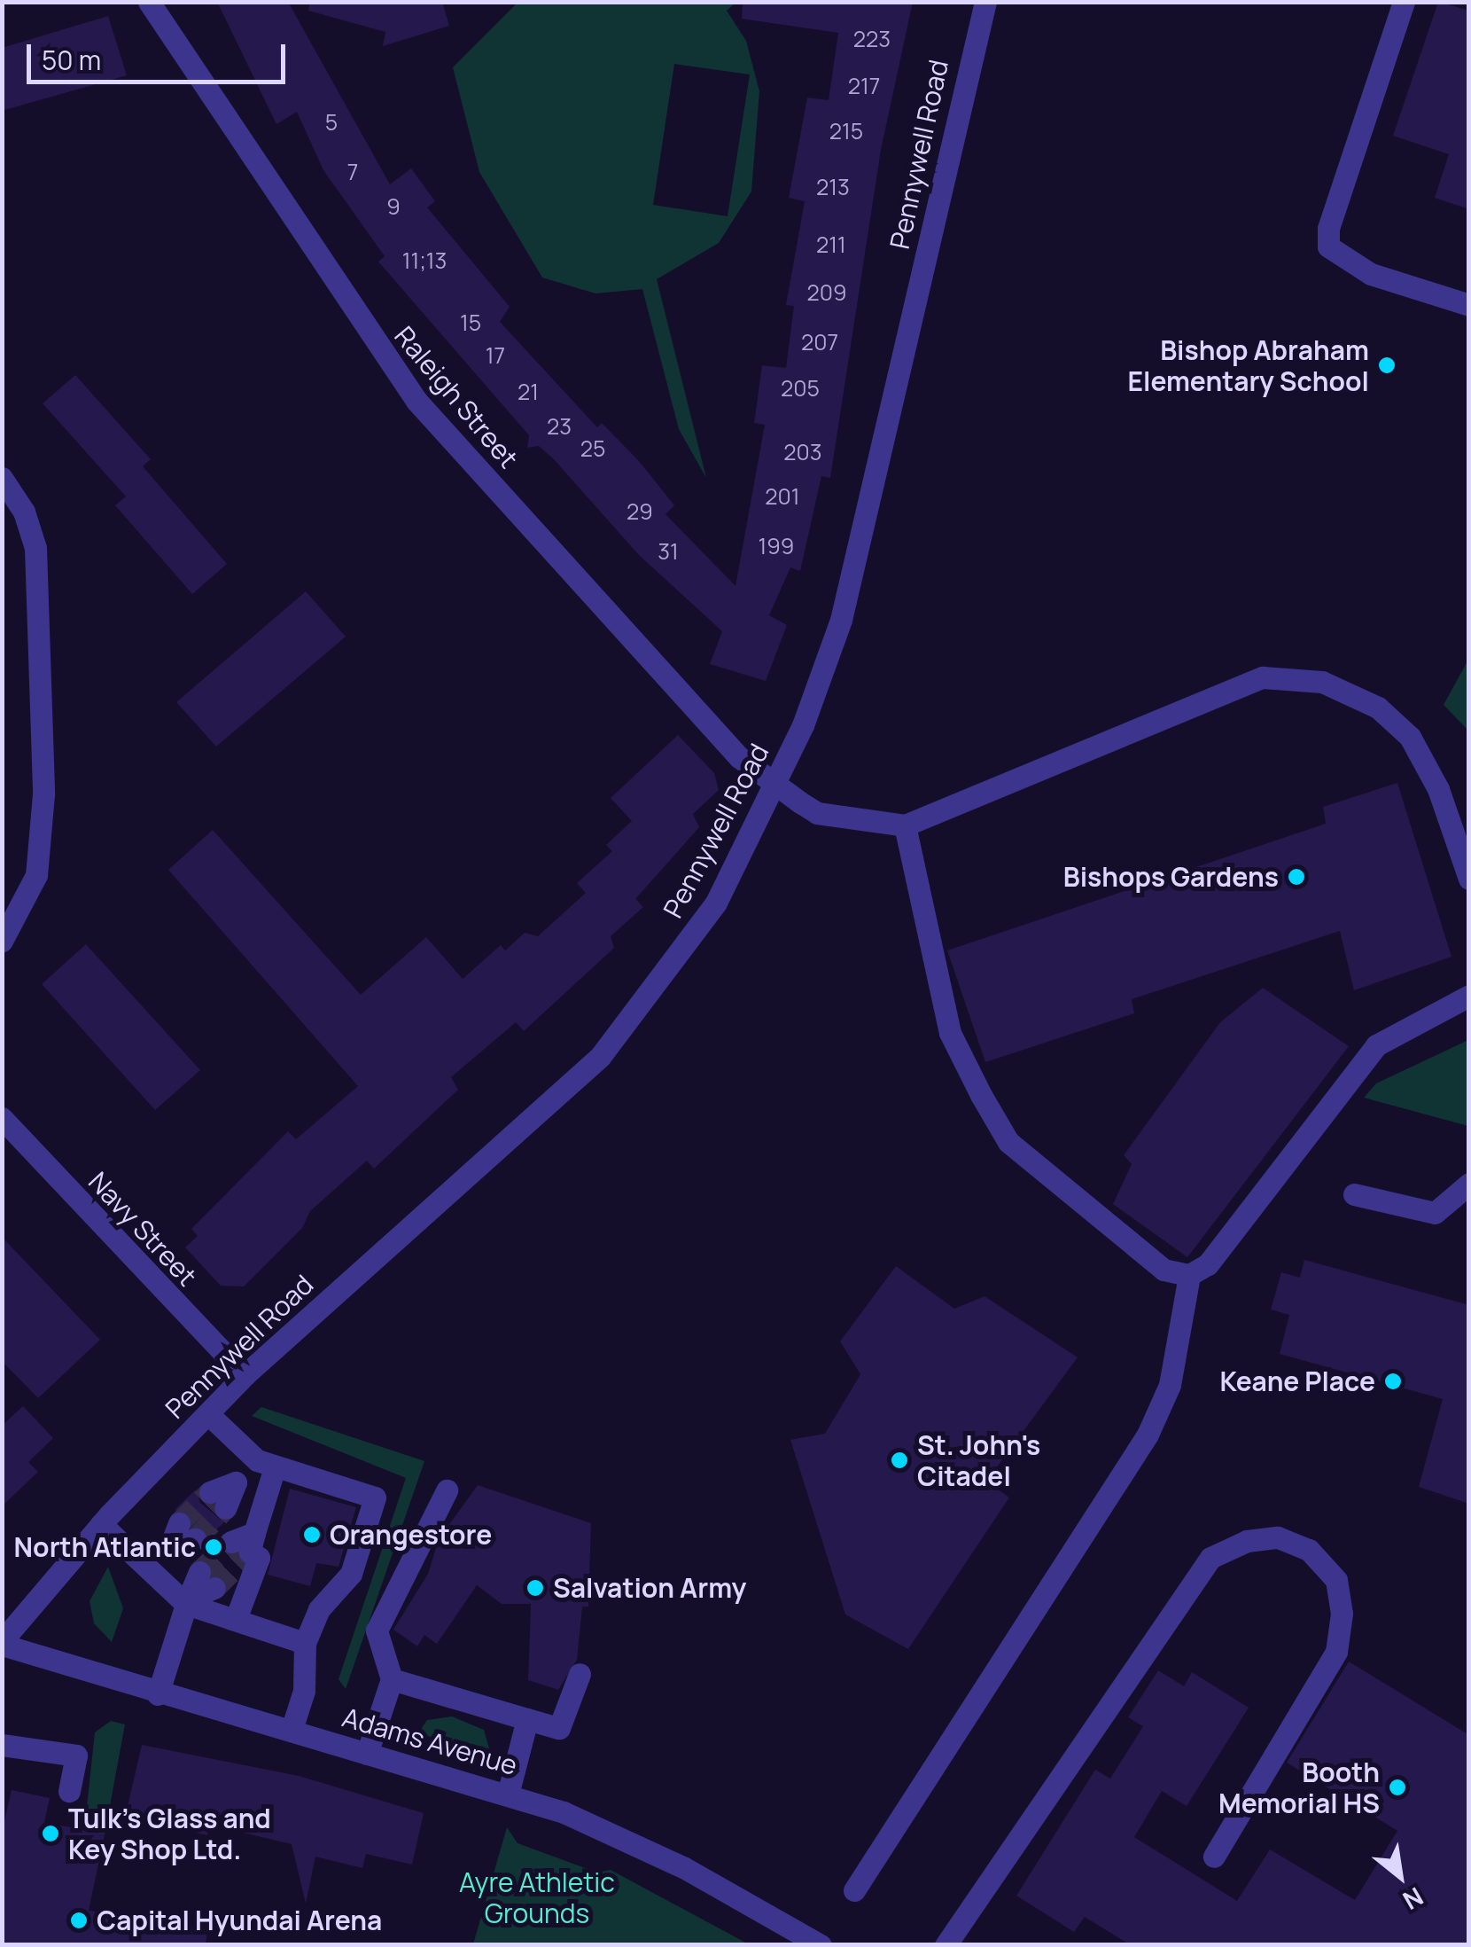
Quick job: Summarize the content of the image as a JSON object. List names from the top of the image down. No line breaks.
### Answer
{"streets":{"street":["Pennywell Road","Raleigh Street","Navy Street","Adams Avenue"]},"crossings":[["Pennywell Road","Raleigh Street"],["Pennywell Road","Navy Street"],["Pennywell Road","Adams Avenue"]],"parks":["Ayre Athletic Grounds"],"places":["Bishop Abraham Elementary School","Bishops Gardens","Keane Place","St. John's Citadel","Orangestore","North Atlantic","Salvation Army","Booth Memorial HS","Tulk's Glass and Key Shop Ltd.","Capital Hyundai Arena"],"house_numbers":["223","217","5","215","7","213","9","211","11;13","209","15","207","17","205","21","23","25","203","201","29","199","31"],"scale_bar":"50 m","north":"bottom right"}
